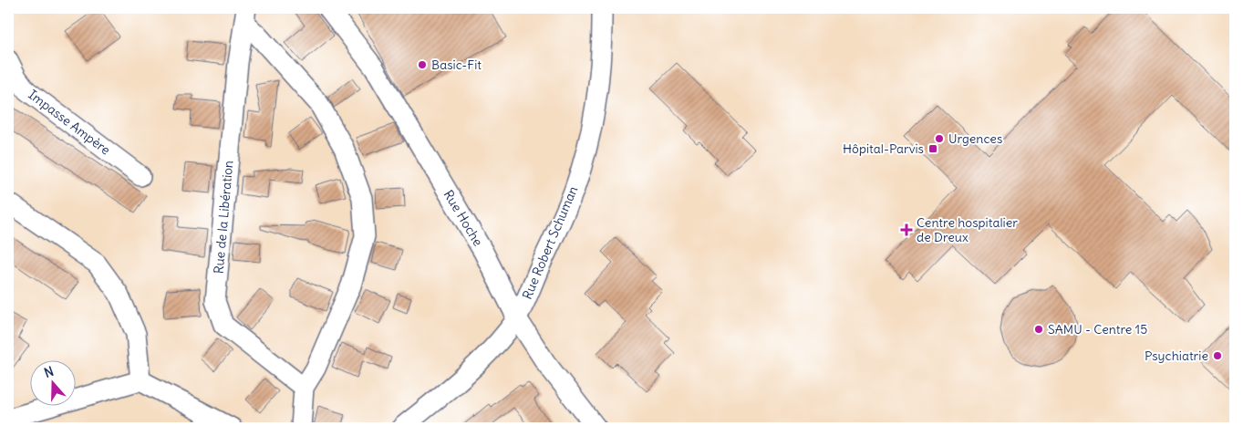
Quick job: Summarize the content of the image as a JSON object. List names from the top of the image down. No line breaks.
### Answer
{"streets":{"street":["Impasse Ampère","Rue de la Libération","Rue Hoche","Rue Robert Schuman"]},"crossings":[["Rue Hoche","Rue Robert Schuman"]],"places":{"other":["Basic-Fit","Urgences","SAMU - Centre 15","Psychiatrie"],"transit":["Hôpital-Parvis"],"health":["Centre hospitalier de Dreux"]},"north":"top"}
